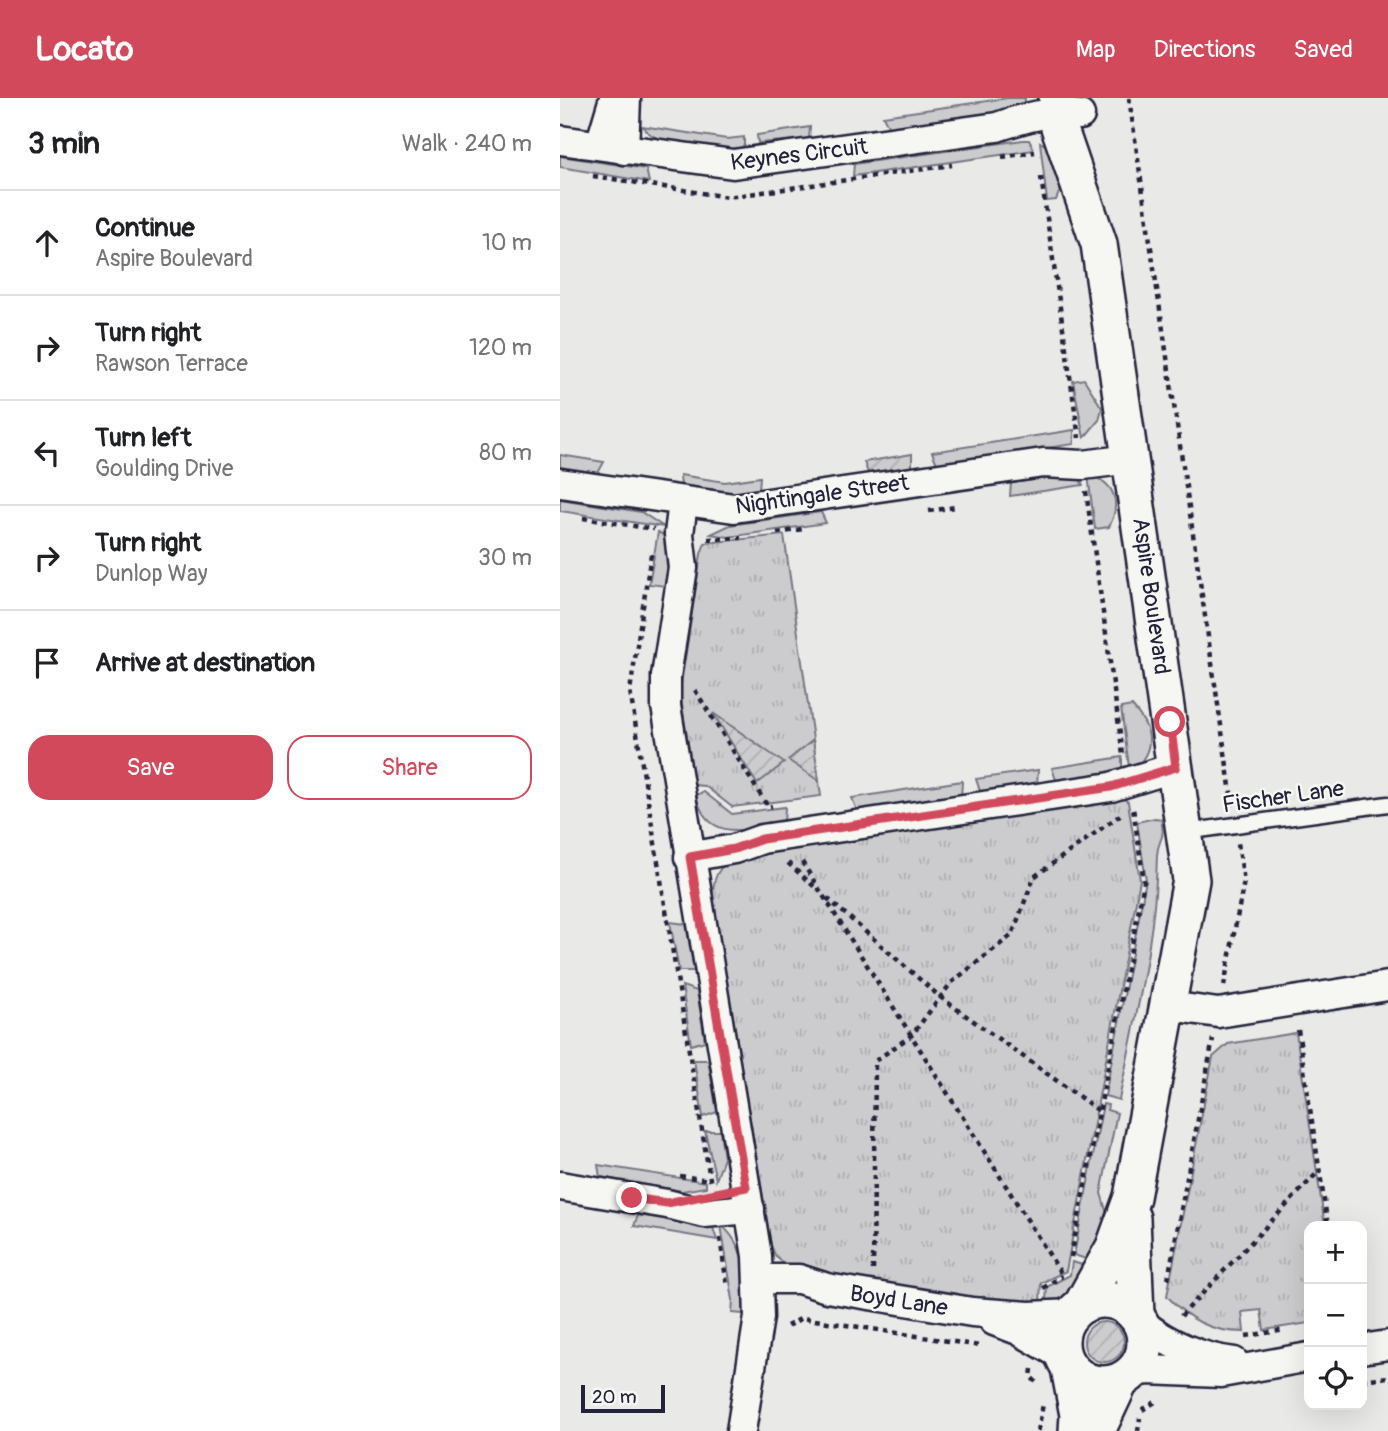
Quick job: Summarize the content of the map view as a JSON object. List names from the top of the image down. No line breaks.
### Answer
{"streets":{"street":["Keynes Circuit","Nightingale Street","Aspire Boulevard","Boyd Lane"],"lane":["Fischer Lane"]},"crossings":[["Keynes Circuit","Aspire Boulevard"],["Nightingale Street","Aspire Boulevard"],["Aspire Boulevard","Fischer Lane"],["Aspire Boulevard","Boyd Lane"]],"scale_bar":"20 m","page":{"header":"Locato","nav":["Map","Directions","Saved"],"heading":["3 min","Walk · 240 m"],"list":[["Continue","Aspire Boulevard","10 m"],["Turn right","Rawson Terrace","120 m"],["Turn left","Goulding Drive","80 m"],["Turn right","Dunlop Way","30 m"],"Arrive at destination"],"buttons":["Save","Share"],"map_buttons":["+","−"],"scale":"20 m"}}
